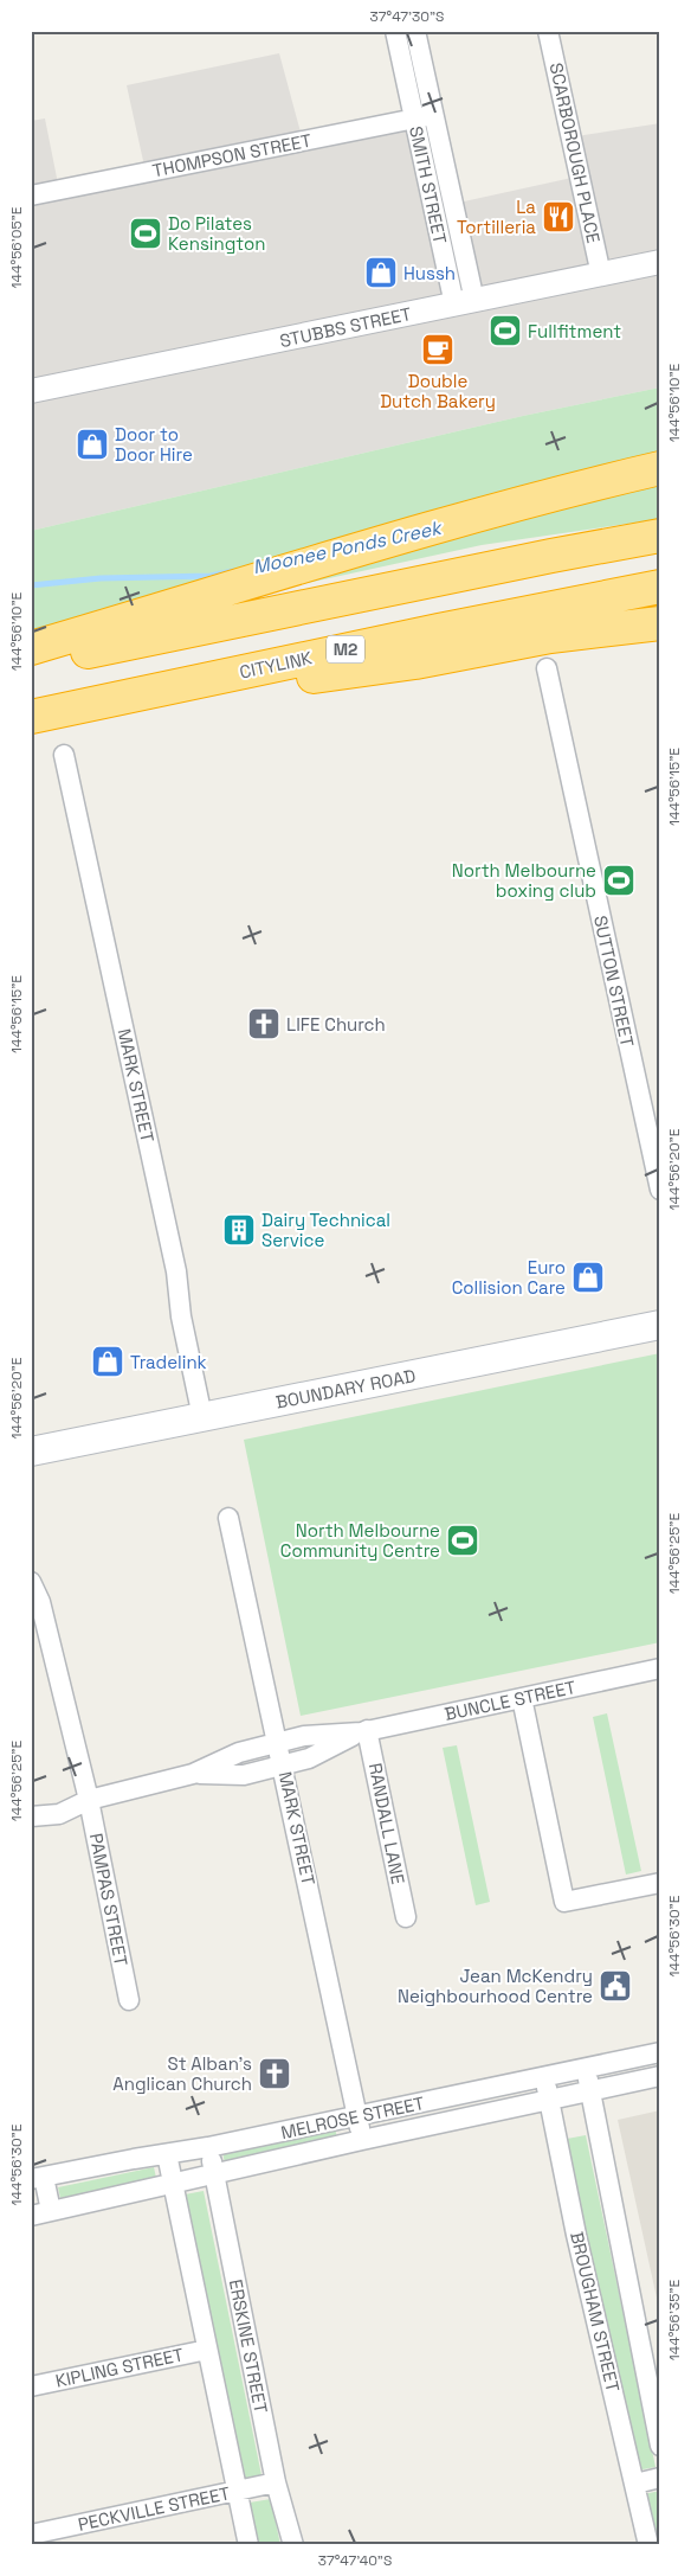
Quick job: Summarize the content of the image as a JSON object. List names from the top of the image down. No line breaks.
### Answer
{"streets":{"highway":["M2","CITYLINK"],"main road":["BOUNDARY ROAD"],"street":["SCARBOROUGH PLACE","THOMPSON STREET","SMITH STREET","STUBBS STREET","SUTTON STREET","MARK STREET","BUNCLE STREET","RANDALL LANE","PAMPAS STREET","MELROSE STREET","BROUGHAM STREET","ERSKINE STREET","KIPLING STREET","PECKVILLE STREET"]},"crossings":[["SCARBOROUGH PLACE","STUBBS STREET"],["THOMPSON STREET","SMITH STREET"],["SMITH STREET","STUBBS STREET"],["MARK STREET","BOUNDARY ROAD"],["MARK STREET","BUNCLE STREET"],["MARK STREET","MELROSE STREET"],["BUNCLE STREET","RANDALL LANE"],["BUNCLE STREET","PAMPAS STREET"],["MELROSE STREET","BROUGHAM STREET"],["MELROSE STREET","ERSKINE STREET"],["ERSKINE STREET","PECKVILLE STREET"]],"water":["Moonee Ponds Creek"],"places":{"restaurant":["La Tortilleria"],"sports":["Do Pilates Kensington","Fullfitment","North Melbourne boxing club","North Melbourne Community Centre"],"shop":["Hussh","Door to Door Hire","Euro Collision Care","Tradelink"],"cafe":["Double Dutch Bakery"],"church":["LIFE Church","St Alban's Anglican Church"],"building":["Dairy Technical Service"],"public building":["Jean McKendry Neighbourhood Centre"]},"coordinates":["37°47'30\"S","144°56'05\"E","144°56'10\"E","144°56'15\"E","144°56'20\"E","144°56'25\"E","144°56'30\"E","144°56'35\"E","37°47'40\"S"]}
